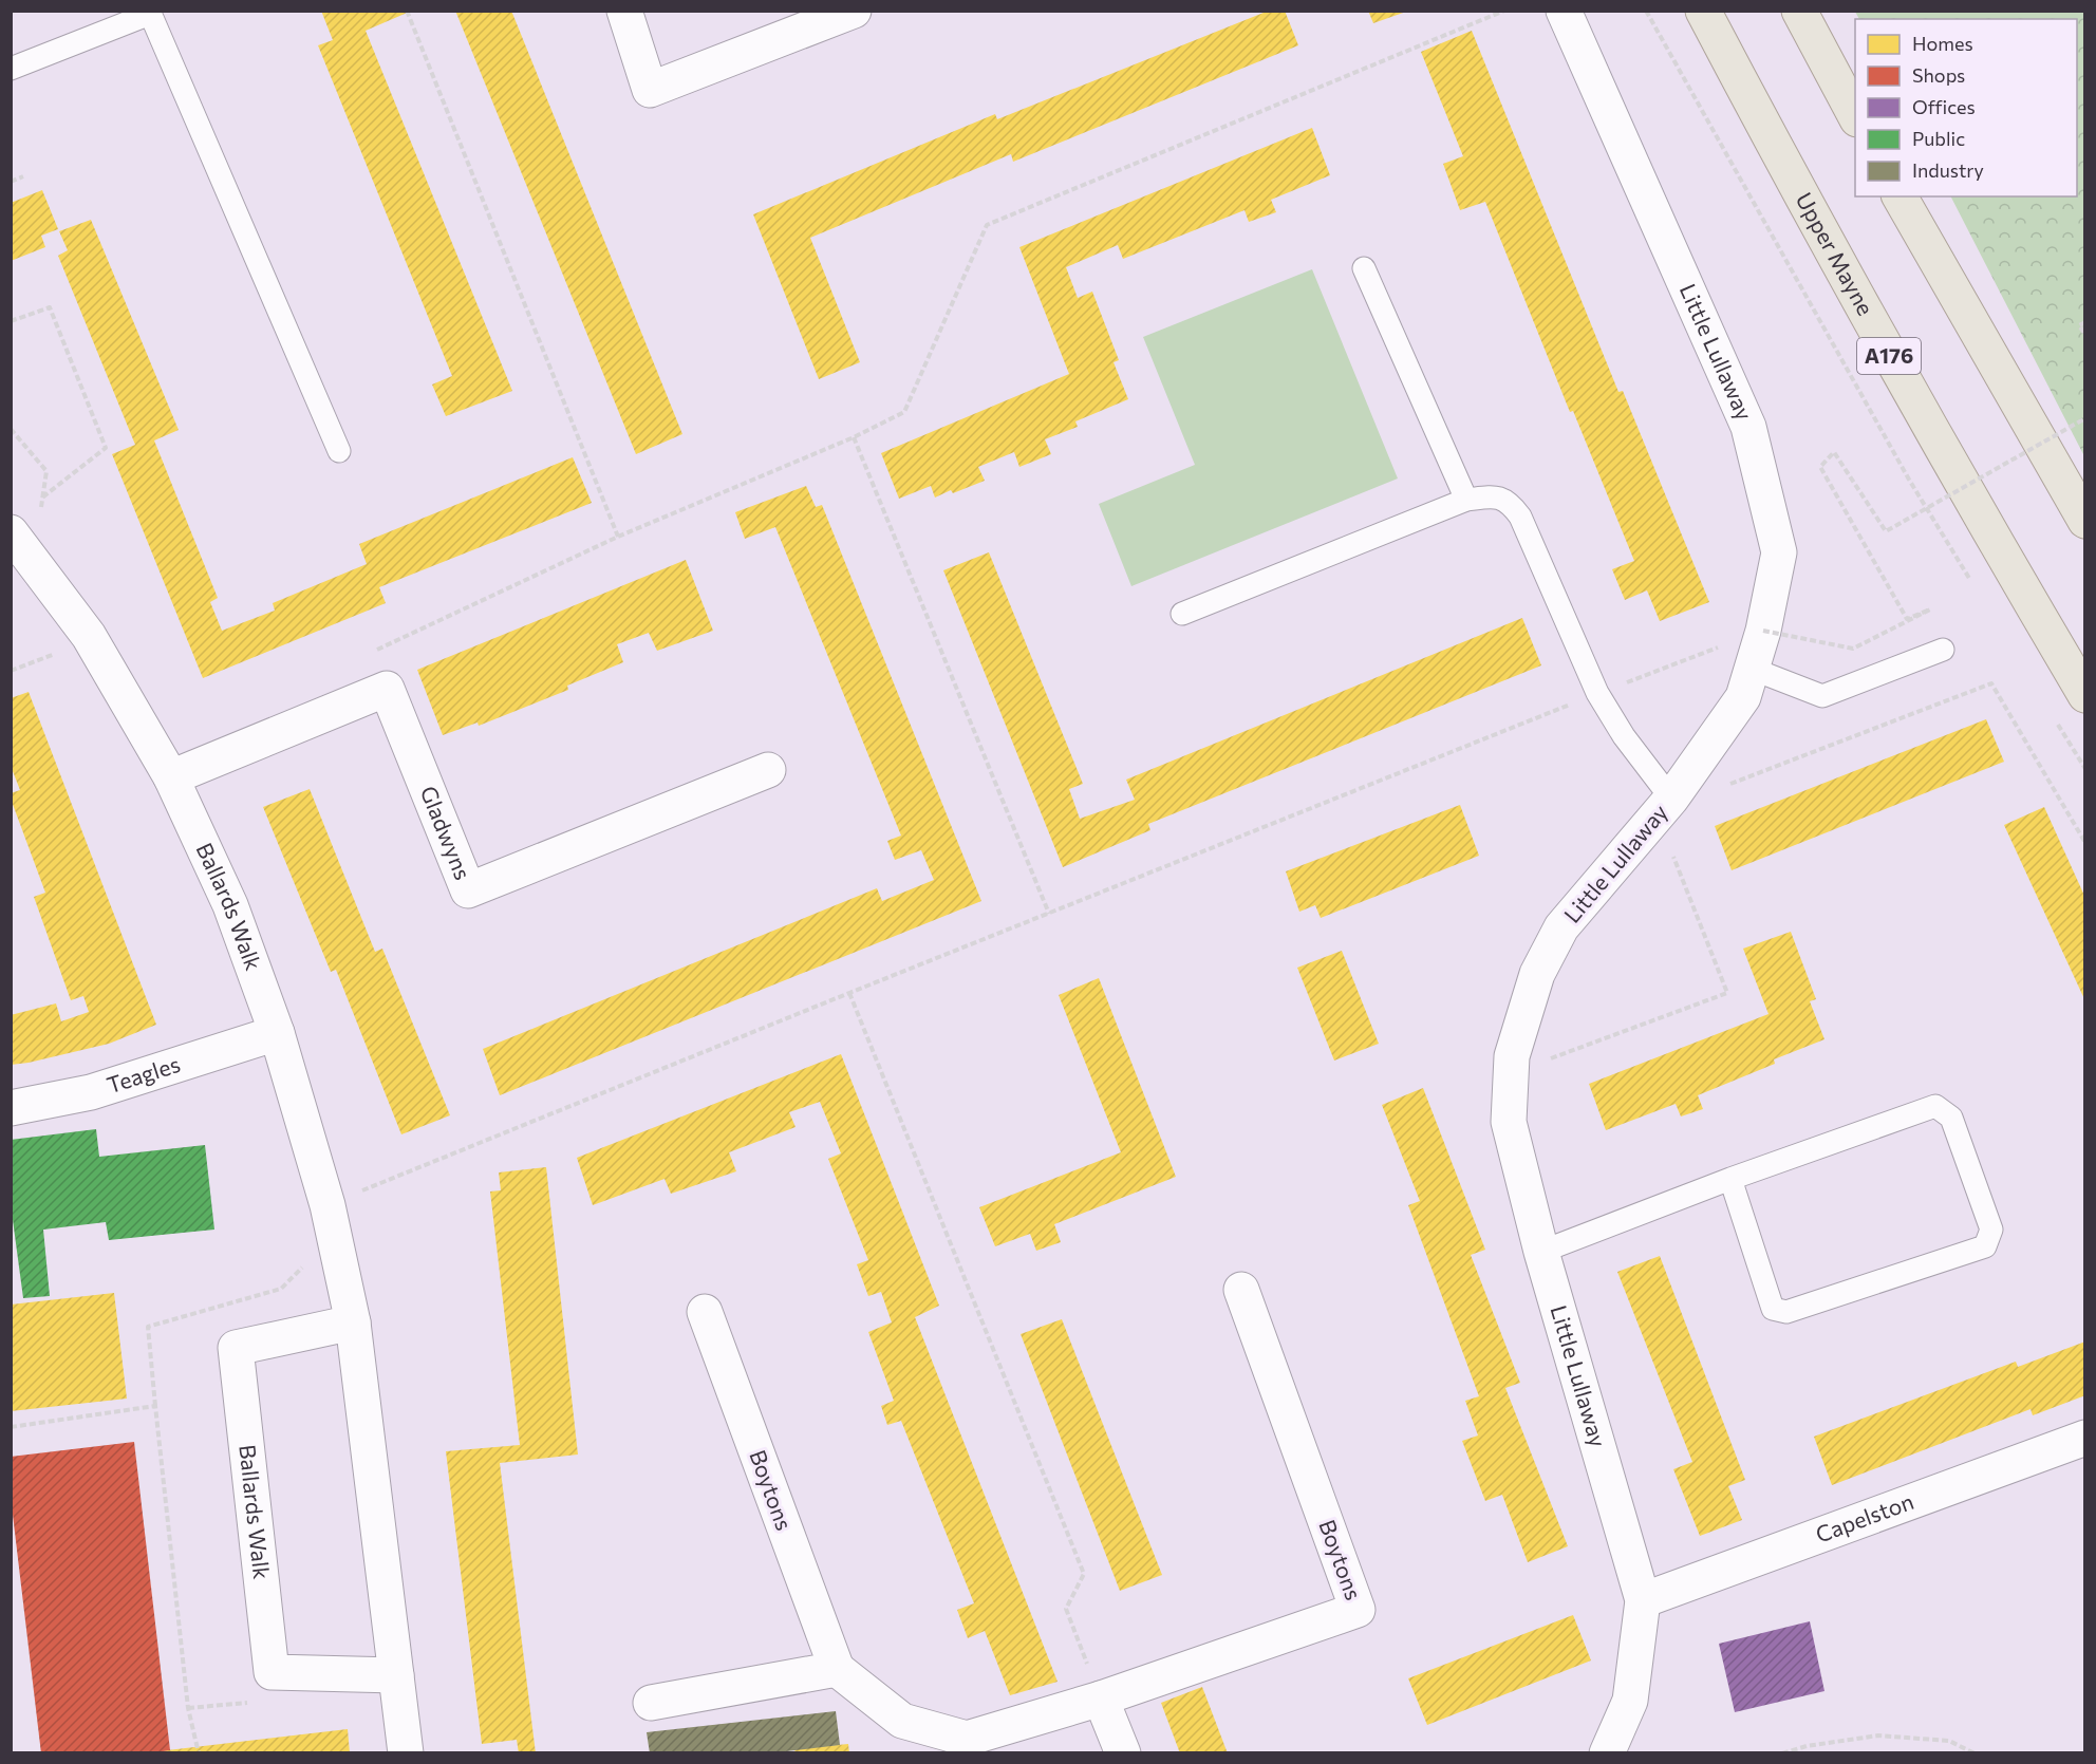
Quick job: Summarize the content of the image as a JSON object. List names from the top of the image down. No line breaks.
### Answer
{"streets":{"main road":["Upper Mayne","A176"],"street":["Little Lullaway","Gladwyns","Ballards Walk","Teagles","Boytons","Capelston"]},"crossings":[["Little Lullaway","Capelston"],["Gladwyns","Ballards Walk"],["Ballards Walk","Teagles"]],"legend":["Homes","Shops","Offices","Public","Industry"]}
